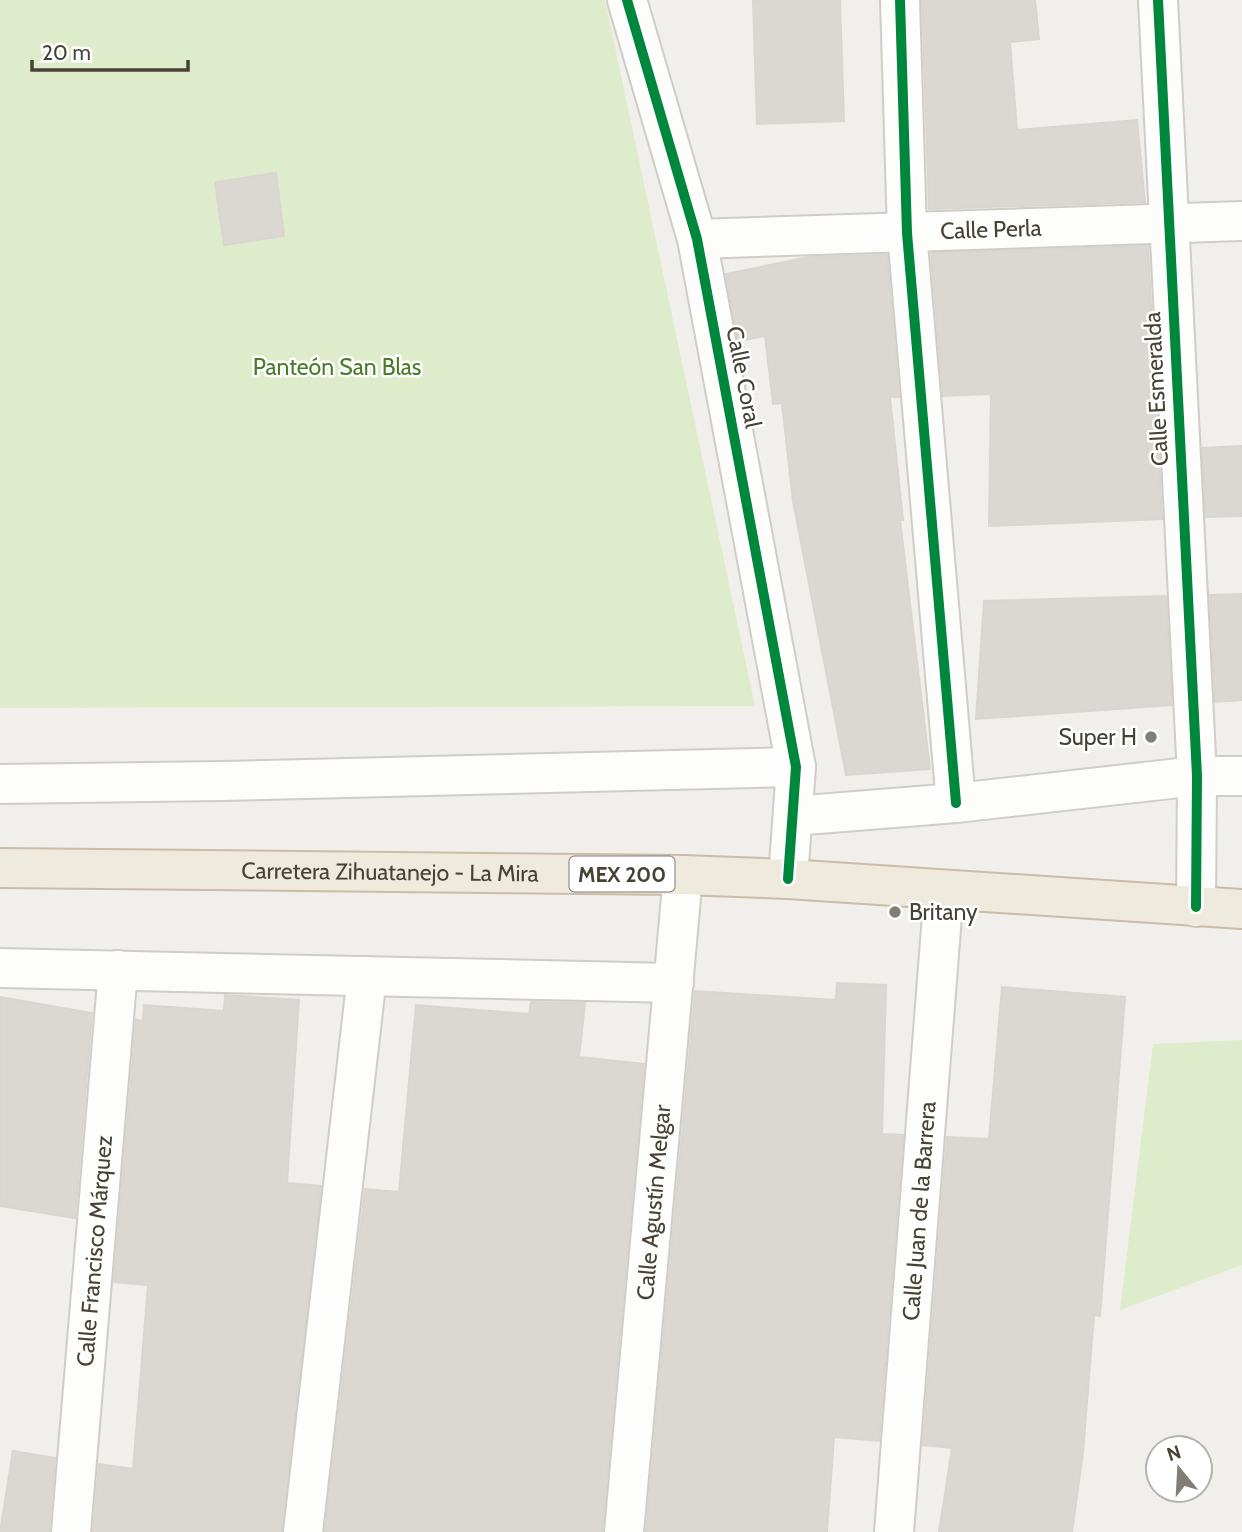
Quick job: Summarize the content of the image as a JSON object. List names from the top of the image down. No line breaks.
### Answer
{"streets":{"highway":["Carretera Zihuatanejo - La Mira","MEX 200"],"street":["Calle Perla","Calle Coral","Calle Esmeralda","Calle Agustín Melgar","Calle Juan de la Barrera","Calle Francisco Márquez"]},"crossings":[["Calle Perla","Calle Coral"],["Calle Perla","Calle Esmeralda"],["Calle Coral","Carretera Zihuatanejo - La Mira"],["Calle Esmeralda","Carretera Zihuatanejo - La Mira"],["Carretera Zihuatanejo - La Mira","Calle Agustín Melgar"],["Carretera Zihuatanejo - La Mira","Calle Juan de la Barrera"]],"parks":["Panteón San Blas"],"places":["Super H","Britany"],"scale_bar":"20 m","north":"top"}
